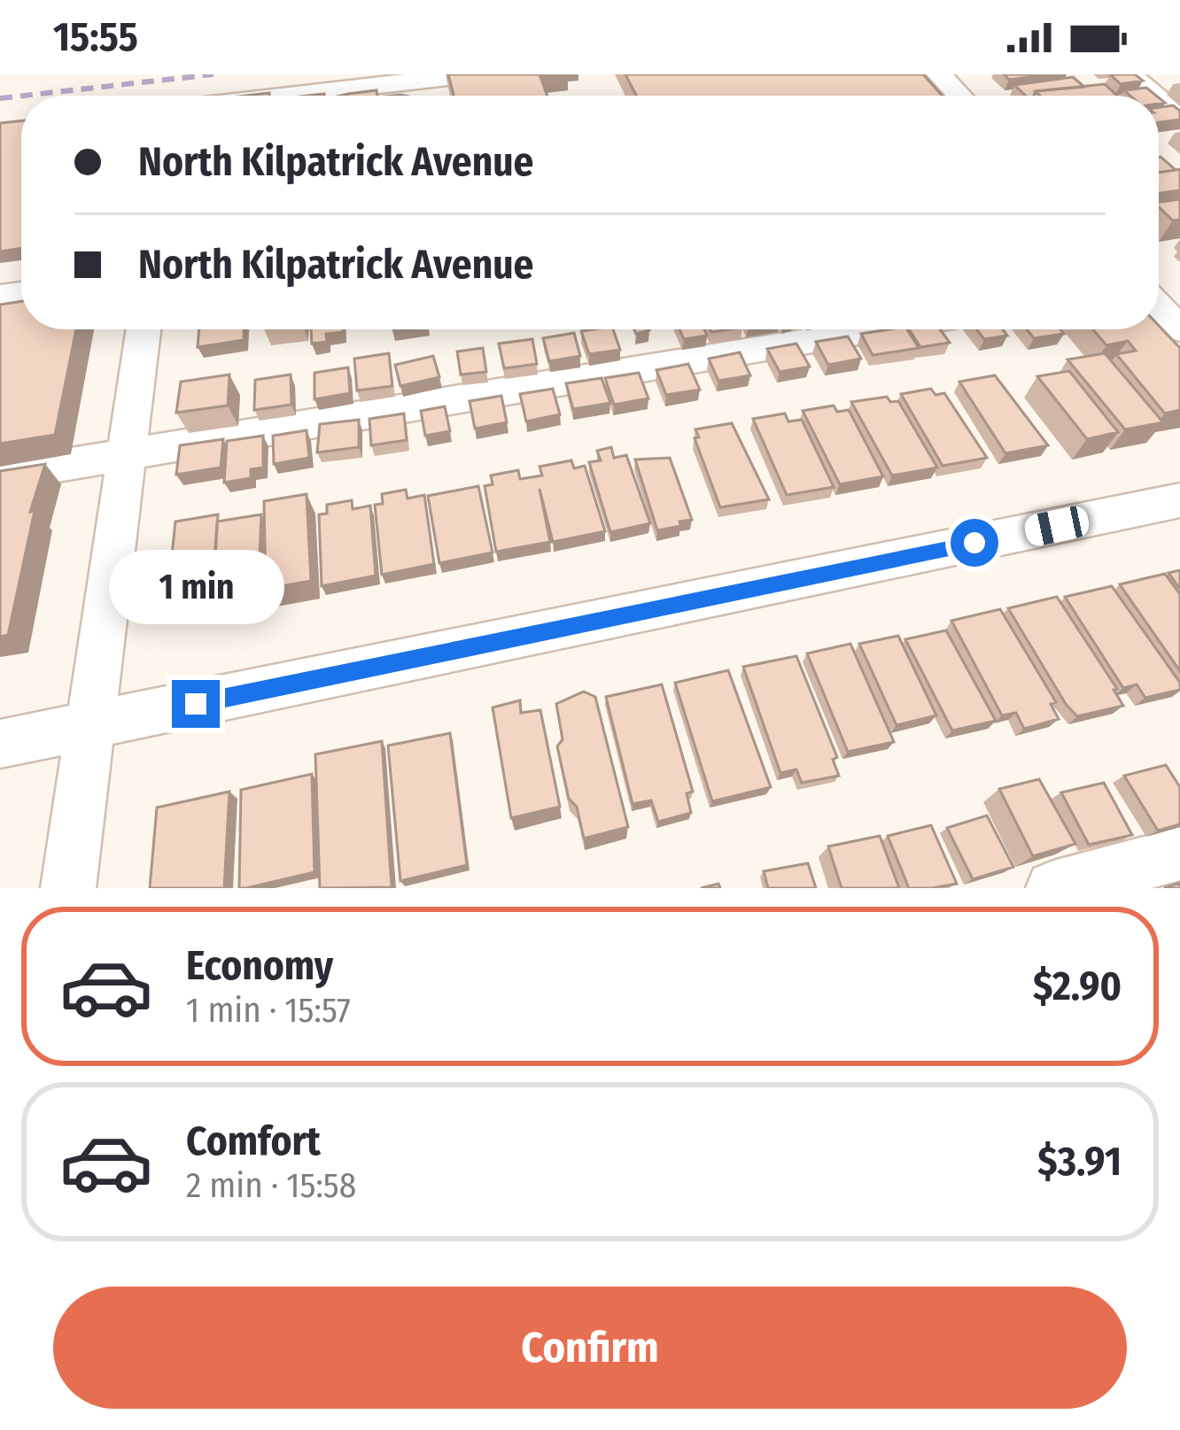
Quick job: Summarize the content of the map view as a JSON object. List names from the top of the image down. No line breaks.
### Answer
{"page":{"status":"15:55","banner":["North Kilpatrick Avenue","North Kilpatrick Avenue"],"bubble":"1 min","list":[{"name":"Economy","note":"1 min · 15:57","value":"$2.90"},{"name":"Comfort","note":"2 min · 15:58","value":"$3.91"}],"buttons":"Confirm"}}
